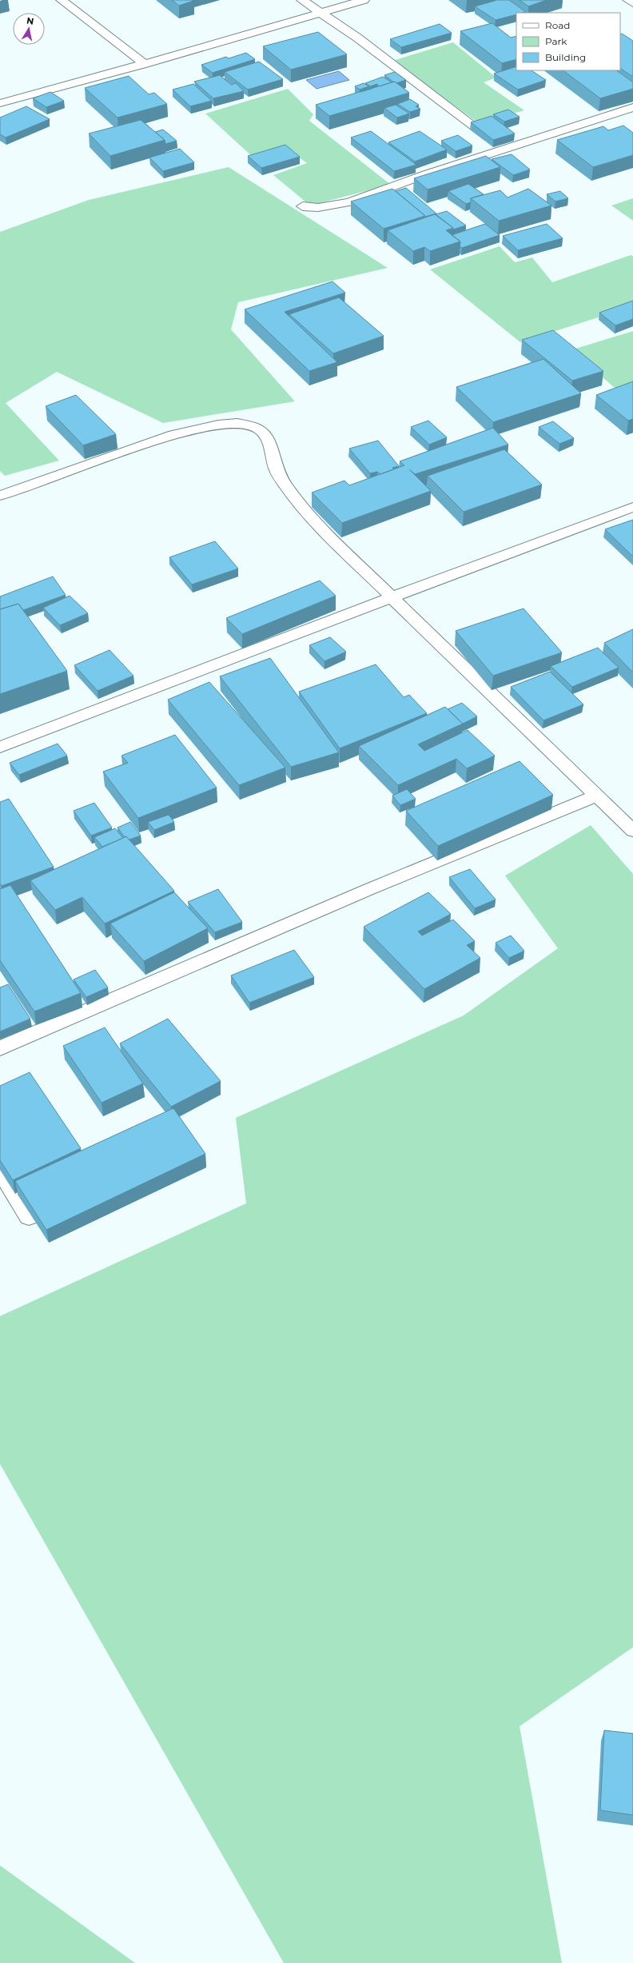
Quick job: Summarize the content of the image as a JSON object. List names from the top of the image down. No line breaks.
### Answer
{"legend":["Road","Park","Building"],"north":"top"}
